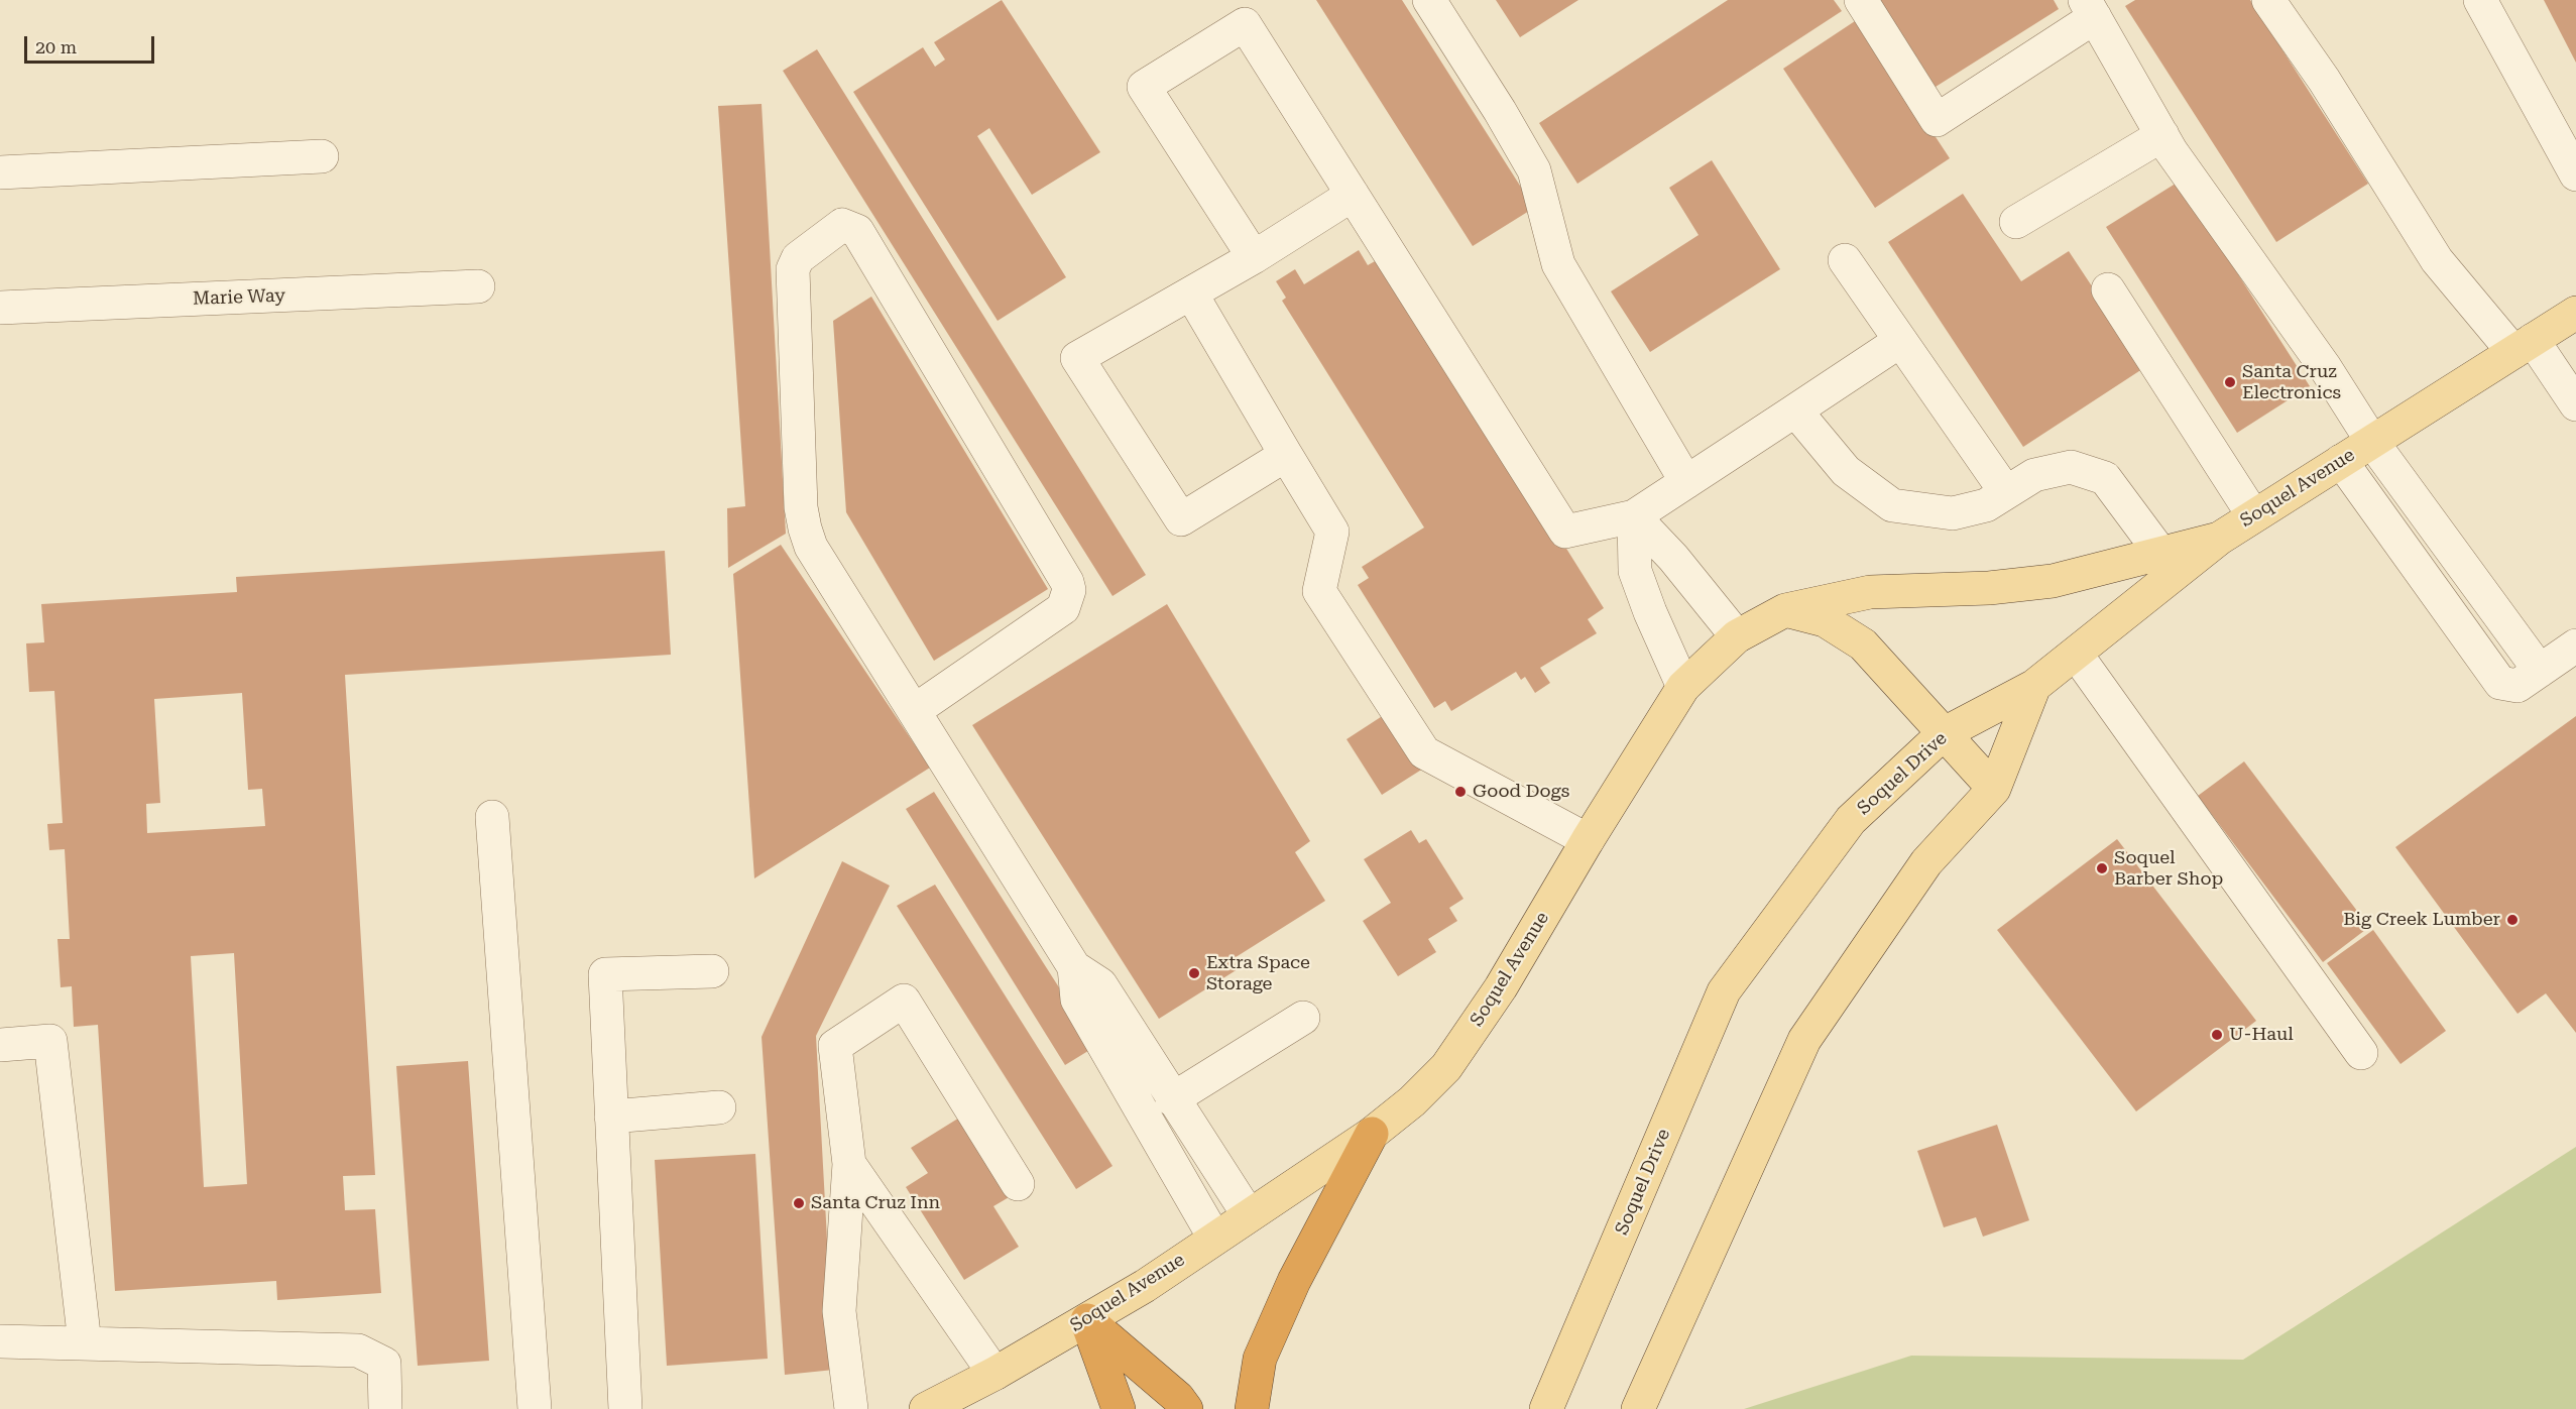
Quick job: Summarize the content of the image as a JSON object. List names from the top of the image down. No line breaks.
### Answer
{"streets":{"main road":["Soquel Avenue","Soquel Drive"],"street":["Marie Way"]},"crossings":[["Soquel Avenue","Soquel Drive"]],"places":["Santa Cruz Electronics","Good Dogs","Soquel Barber Shop","Big Creek Lumber","Extra Space Storage","U-Haul","Santa Cruz Inn"],"scale_bar":"20 m"}
